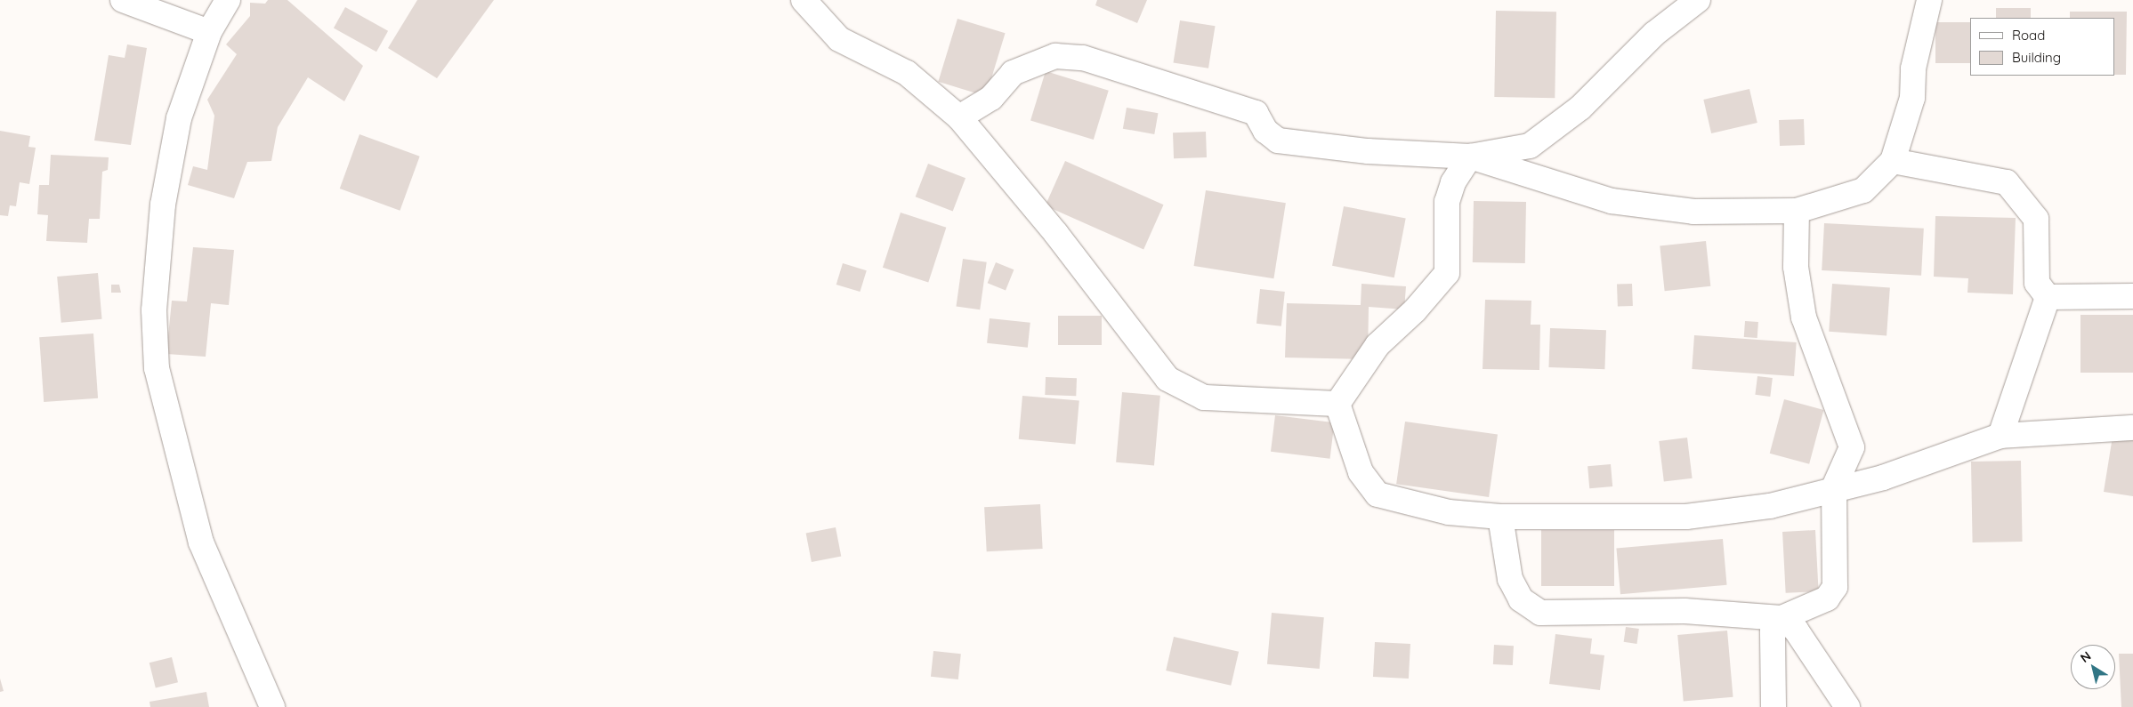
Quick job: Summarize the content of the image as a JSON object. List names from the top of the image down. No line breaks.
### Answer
{"legend":["Road","Building"],"north":"top left"}
